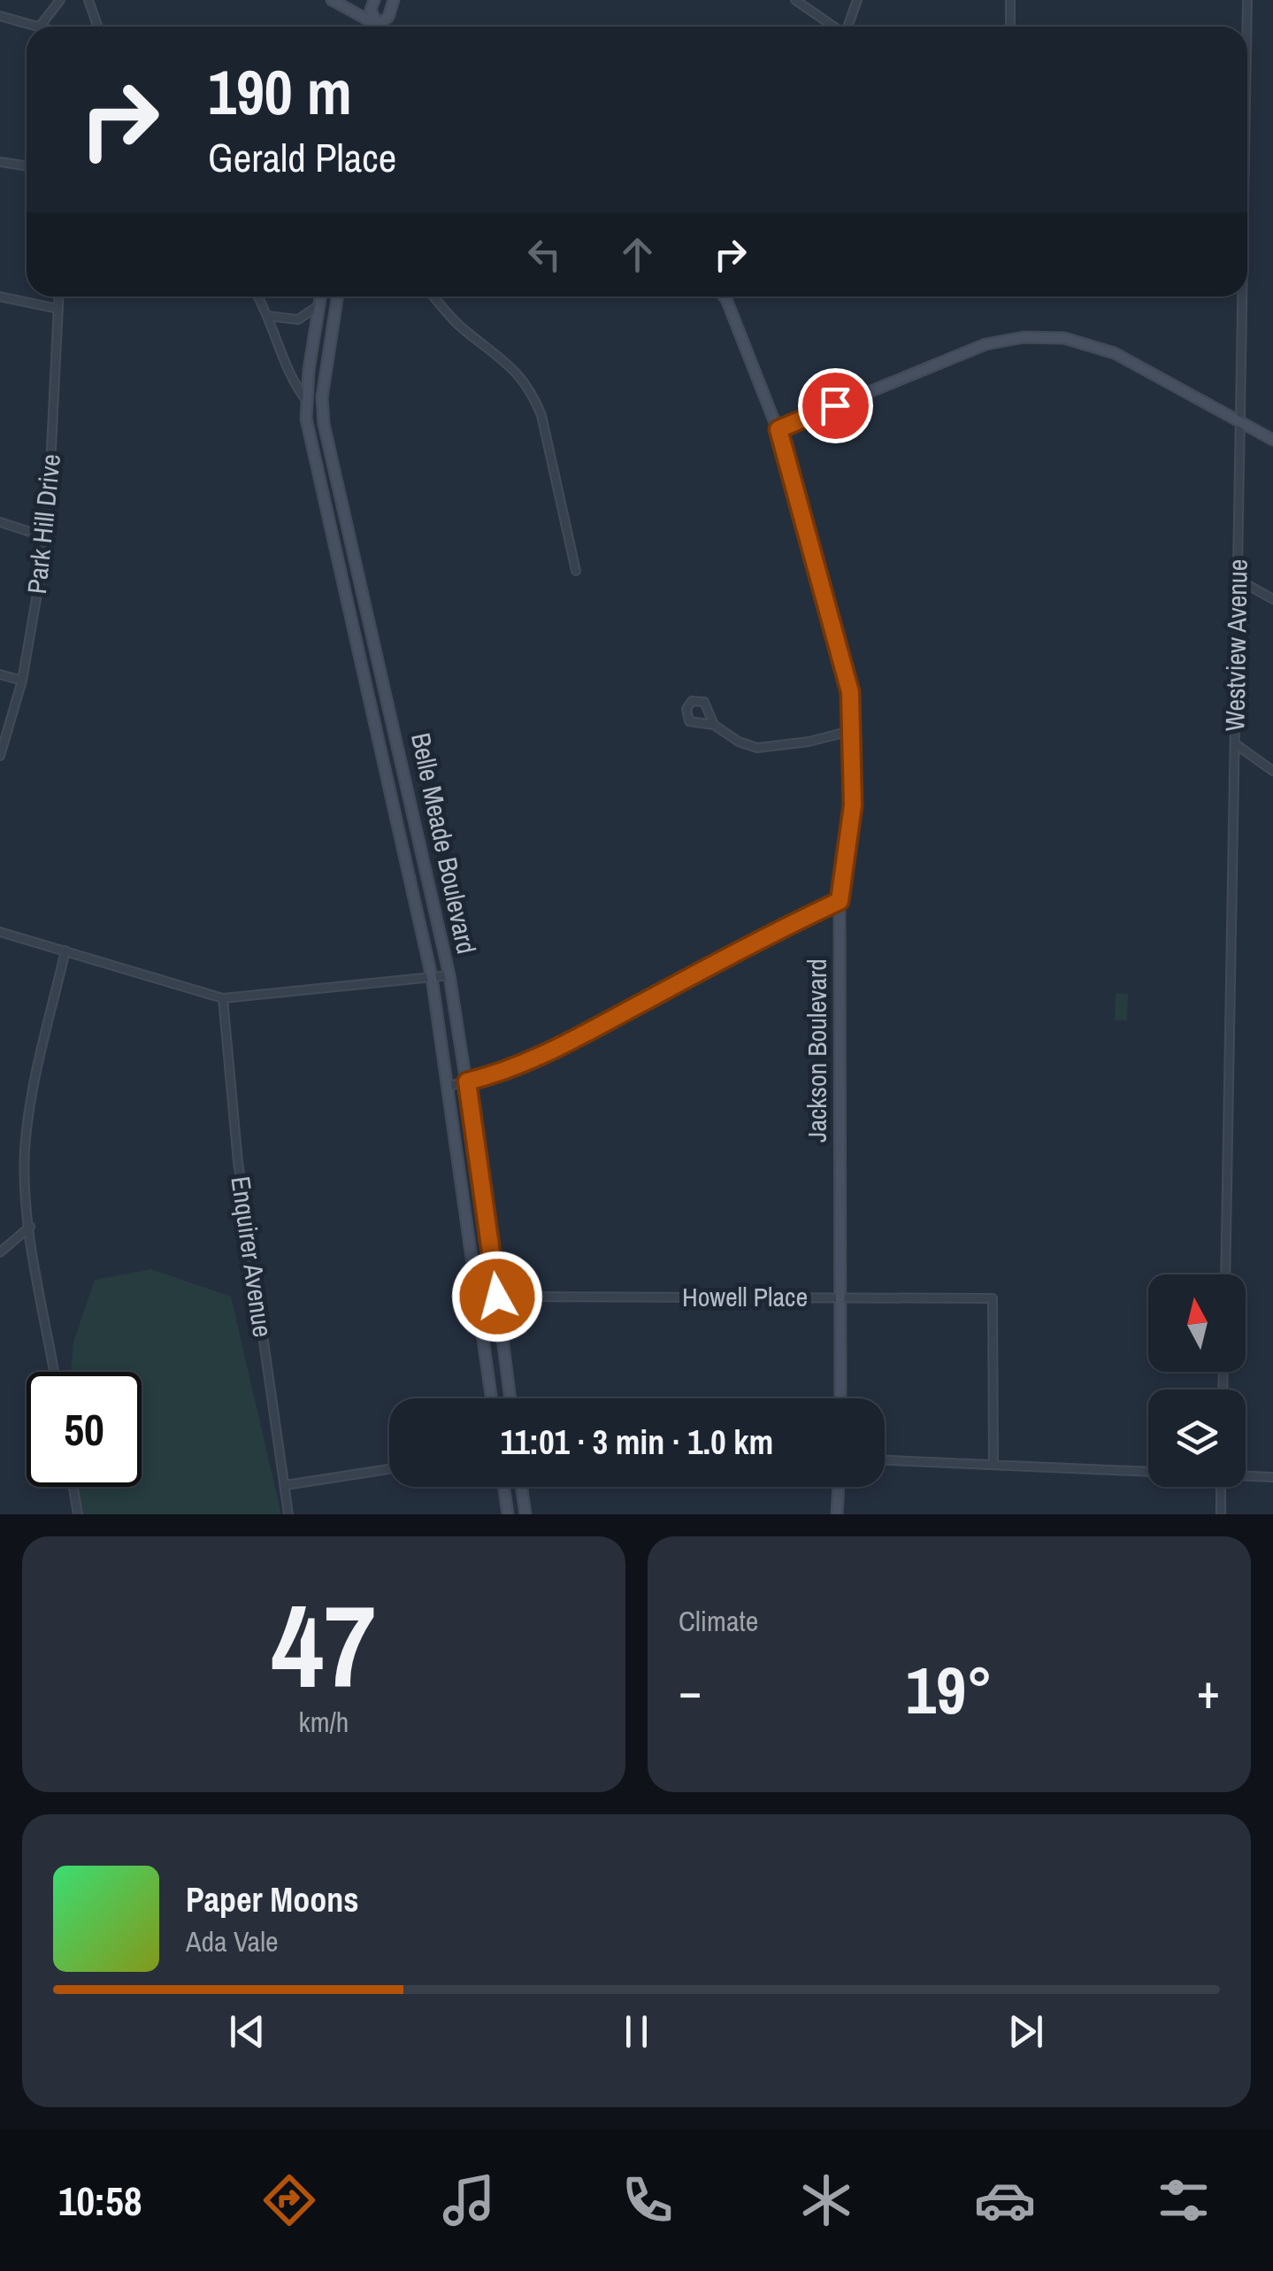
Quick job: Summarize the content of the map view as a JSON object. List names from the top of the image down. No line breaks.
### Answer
{"streets":{"main road":["Belle Meade Boulevard","Jackson Boulevard"],"street":["Park Hill Drive","Westview Avenue","Enquirer Avenue","Howell Place"]},"crossings":[["Belle Meade Boulevard","Howell Place"],["Jackson Boulevard","Howell Place"]],"north":"top","page":{"turn":["190 m","Gerald Place"],"limit":"50","trip":"11:01 · 3 min · 1.0 km","tile":[["47","km/h"],"Climate"],"heat":["−","19°","+"],"song":["Paper Moons","Ada Vale"],"tabs":"10:58"}}
